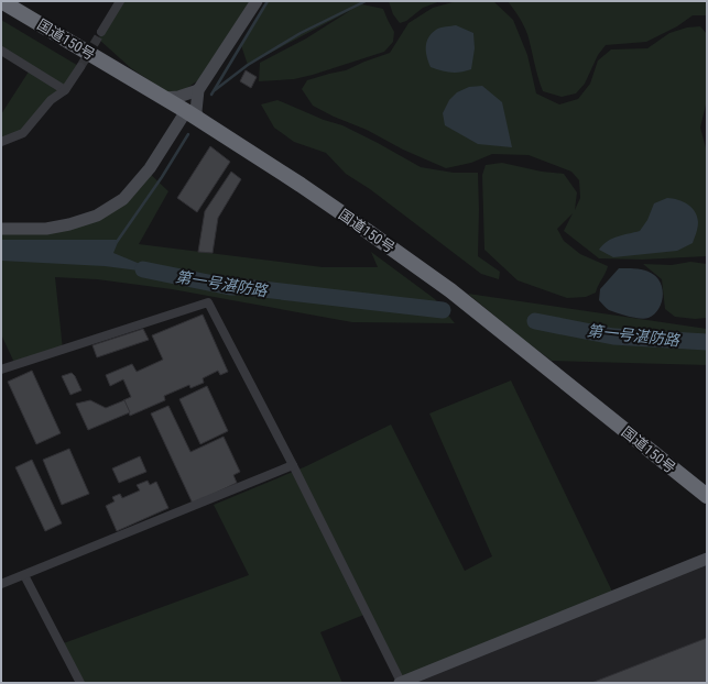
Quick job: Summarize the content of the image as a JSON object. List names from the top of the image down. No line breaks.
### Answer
{"streets":{"highway":["国道150号"]},"water":["第一号湛防路"]}
